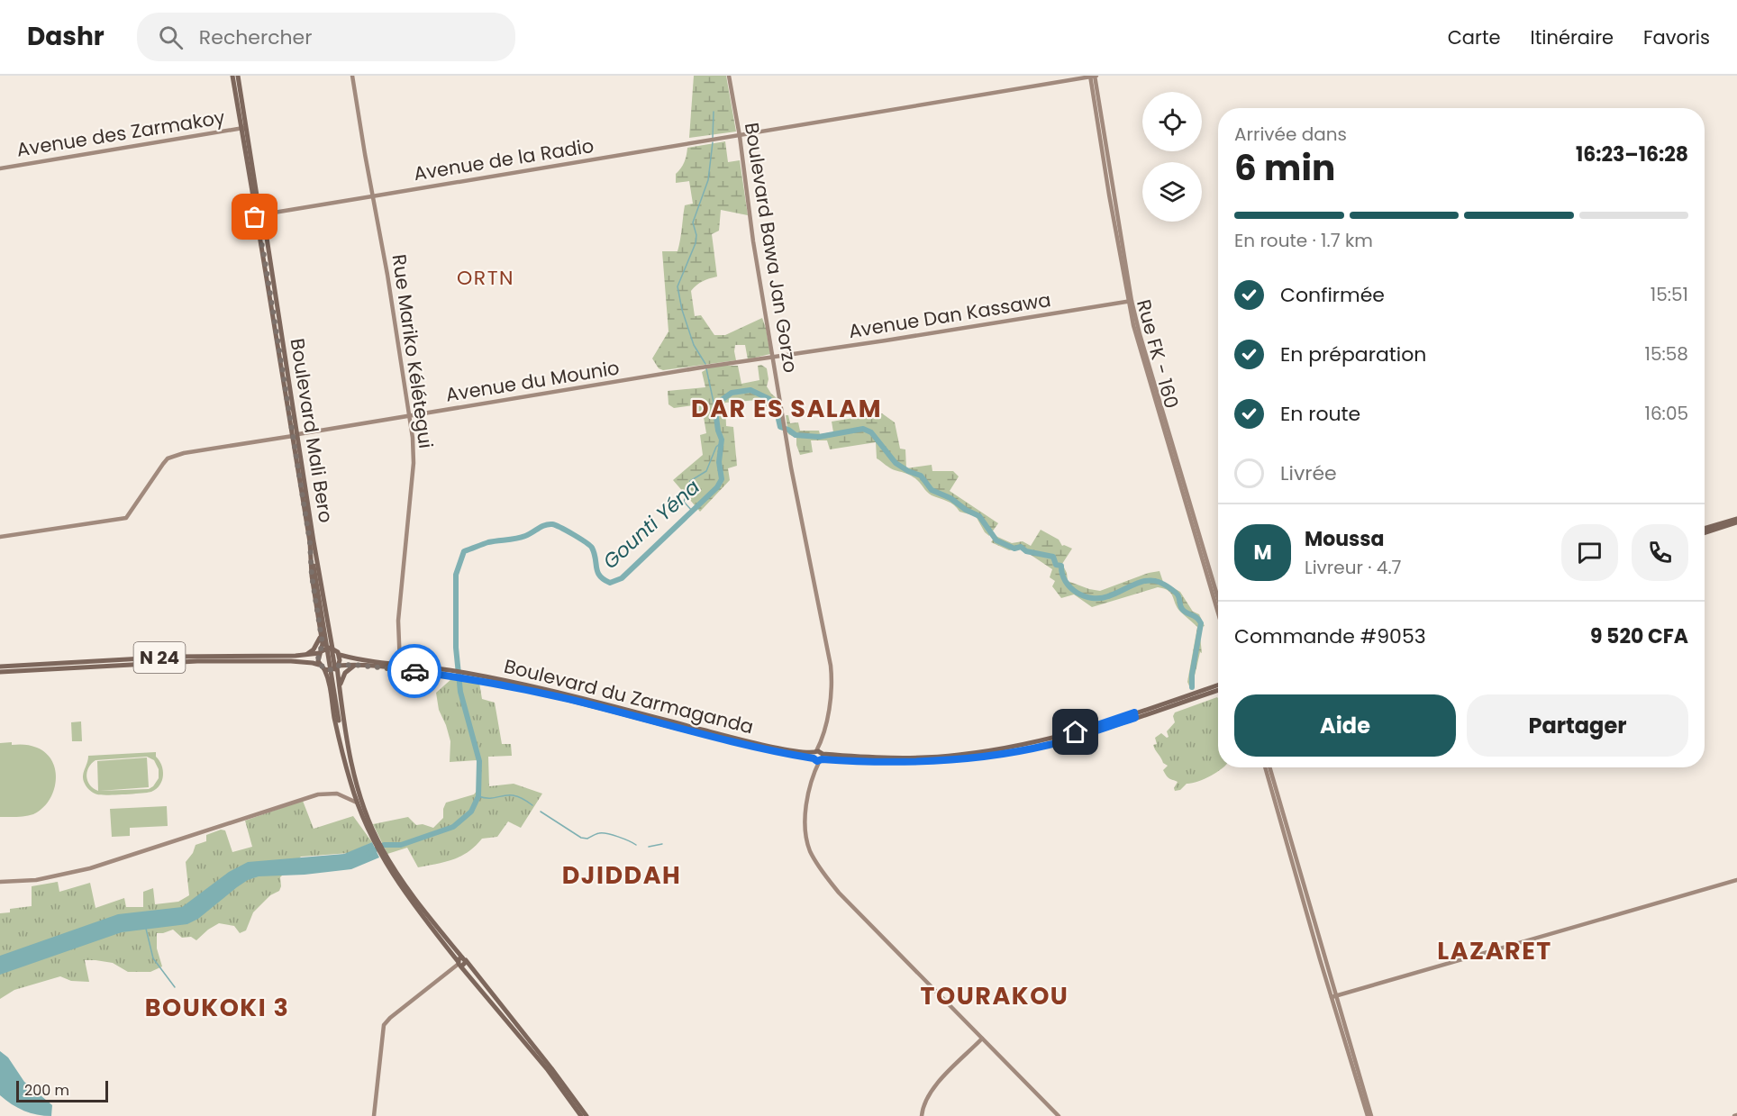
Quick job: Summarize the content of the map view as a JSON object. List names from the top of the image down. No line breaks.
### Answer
{"streets":{"main road":["Boulevard Mali Bero","N 24","Boulevard du Zarmaganda"],"street":["Avenue des Zarmakoy","Avenue de la Radio","Boulevard Bawa Jan Gorzo","Avenue Dan Kassawa","Rue Mariko Kélétegui","Rue FK - 160","Avenue du Mounio"]},"crossings":[["Avenue des Zarmakoy","Boulevard Mali Bero"],["Avenue de la Radio","Boulevard Bawa Jan Gorzo"],["Avenue de la Radio","Rue Mariko Kélétegui"],["Avenue de la Radio","Rue FK - 160"],["Avenue de la Radio","Boulevard Mali Bero"],["Boulevard Bawa Jan Gorzo","Avenue Dan Kassawa"],["Boulevard Bawa Jan Gorzo","Avenue du Mounio"],["Boulevard Bawa Jan Gorzo","Boulevard du Zarmaganda"],["Avenue Dan Kassawa","Rue FK - 160"],["Avenue Dan Kassawa","Avenue du Mounio"],["Rue Mariko Kélétegui","Avenue du Mounio"],["Rue Mariko Kélétegui","Boulevard du Zarmaganda"],["Avenue du Mounio","Boulevard Mali Bero"],["Boulevard Mali Bero","N 24"],["Boulevard Mali Bero","Boulevard du Zarmaganda"],["N 24","Boulevard du Zarmaganda"]],"districts":["ORTN","DAR ES SALAM","DJIDDAH","LAZARET","TOURAKOU","BOUKOKI 3"],"water":["Gounti Yéna"],"scale_bar":"200 m","page":{"header":"Dashr","search":"Rechercher","nav":["Carte","Itinéraire","Favoris"],"heading":["6 min","Arrivée dans","16:23–16:28"],"panel":["Moussa","Livreur · 4.7","Commande #9053","9 520 CFA"],"bar":"En route · 1.7 km","list":[["Confirmée","15:51"],["En préparation","15:58"],["En route","16:05"],"Livrée"],"round":"M","buttons":["Aide","Partager"],"scale":"200 m"}}
